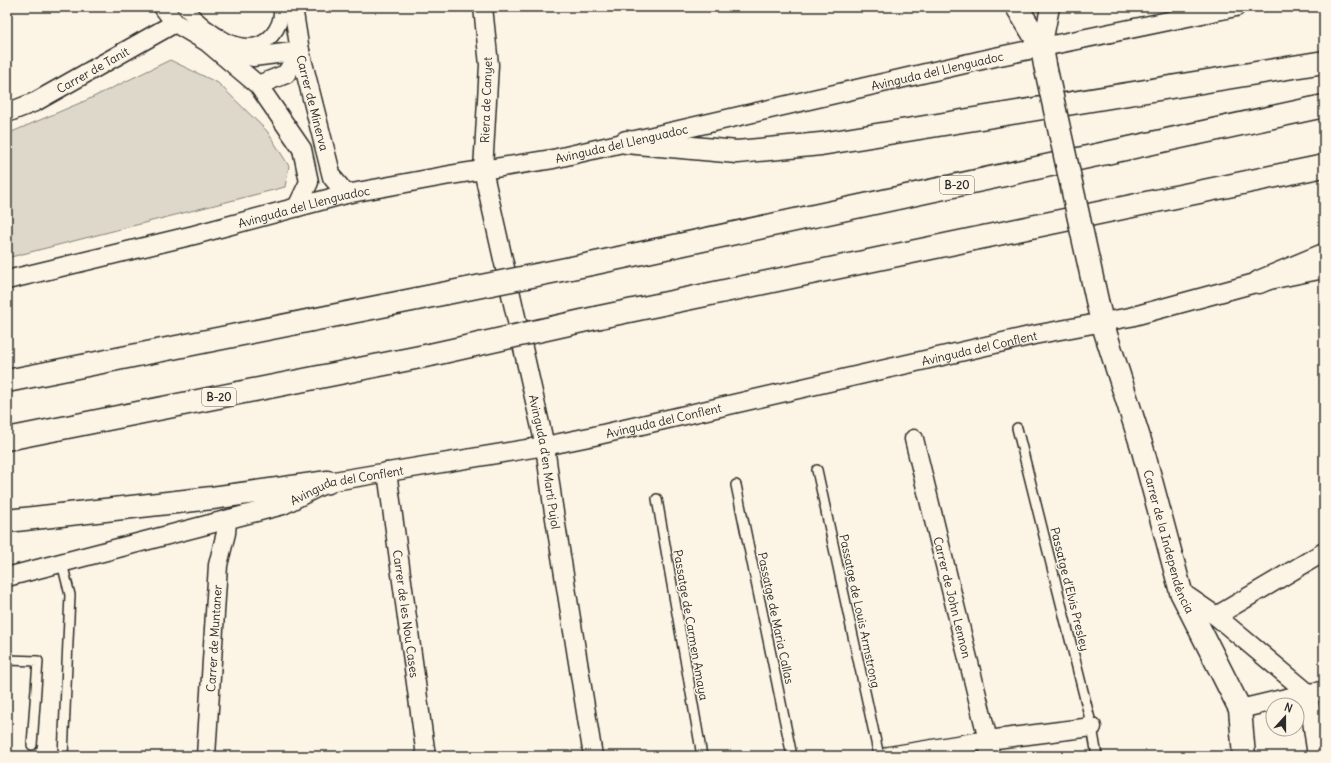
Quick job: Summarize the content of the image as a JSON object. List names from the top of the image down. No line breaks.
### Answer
{"streets":{"main road":["B-20","Carrer de la Independència"],"street":["Carrer de Tanit","Avinguda del Llenguadoc","Riera de Canyet","Carrer de Minerva","Avinguda del Conflent","Avinguda d'en Martí Pujol","Carrer de John Lennon","Carrer de les Nou Cases","Carrer de Muntaner"],"lane":["Passatge d'Elvis Presley","Passatge de Louis Armstrong","Passatge de Maria Callas","Passatge de Carmen Amaya"]},"crossings":[["Avinguda del Llenguadoc","Riera de Canyet"],["Avinguda del Llenguadoc","Carrer de Minerva"],["Avinguda del Llenguadoc","Avinguda d'en Martí Pujol"],["Avinguda del Llenguadoc","Carrer de la Independència"],["Riera de Canyet","Avinguda d'en Martí Pujol"],["Avinguda del Conflent","Avinguda d'en Martí Pujol"],["Avinguda del Conflent","Carrer de la Independència"],["Avinguda del Conflent","Carrer de les Nou Cases"],["Avinguda del Conflent","Carrer de Muntaner"]],"north":"top"}
